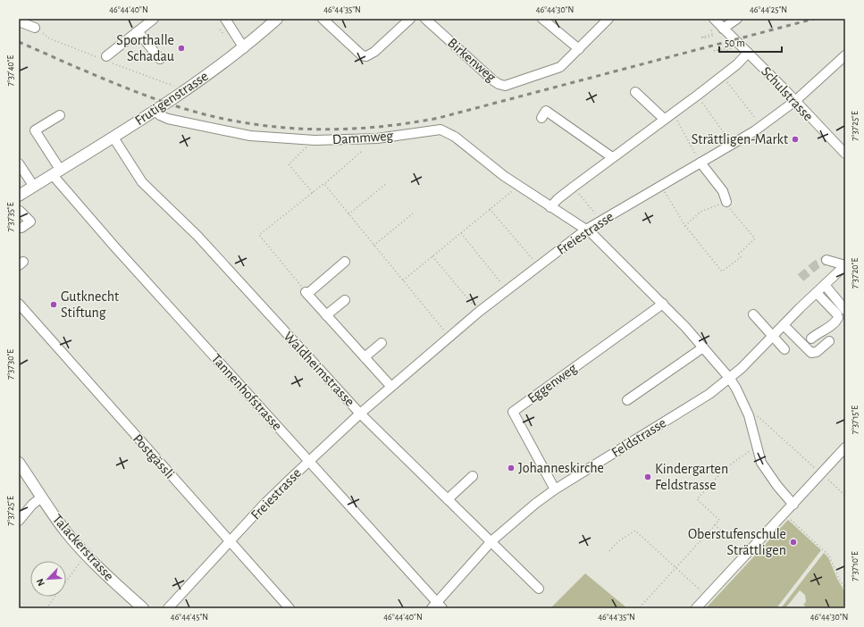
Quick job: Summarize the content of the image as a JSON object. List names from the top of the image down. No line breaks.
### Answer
{"streets":{"main road":["Frutigenstrasse","Talackerstrasse"],"street":["Birkenweg","Schulstrasse","Dammweg","Freiestrasse","Waldheimstrasse","Eggenweg","Tannenhofstrasse","Feldstrasse","Postgässli"]},"crossings":[["Schulstrasse","Freiestrasse"],["Frutigenstrasse","Dammweg"],["Frutigenstrasse","Waldheimstrasse"],["Frutigenstrasse","Tannenhofstrasse"],["Dammweg","Freiestrasse"],["Freiestrasse","Waldheimstrasse"],["Freiestrasse","Tannenhofstrasse"],["Freiestrasse","Postgässli"],["Waldheimstrasse","Feldstrasse"],["Eggenweg","Feldstrasse"],["Tannenhofstrasse","Feldstrasse"]],"places":["Sporthalle Schadau","Strättligen-Markt","Gutknecht Stiftung","Johanneskirche","Kindergarten Feldstrasse","Oberstufenschule Strättligen"],"scale_bar":"50 m","north":"bottom left","coordinates":["46°44'40\"N","46°44'35\"N","46°44'30\"N","46°44'25\"N","7°37'40\"E","7°37'25\"E","7°37'35\"E","7°37'20\"E","7°37'30\"E","7°37'15\"E","7°37'10\"E","46°44'45\"N"]}
